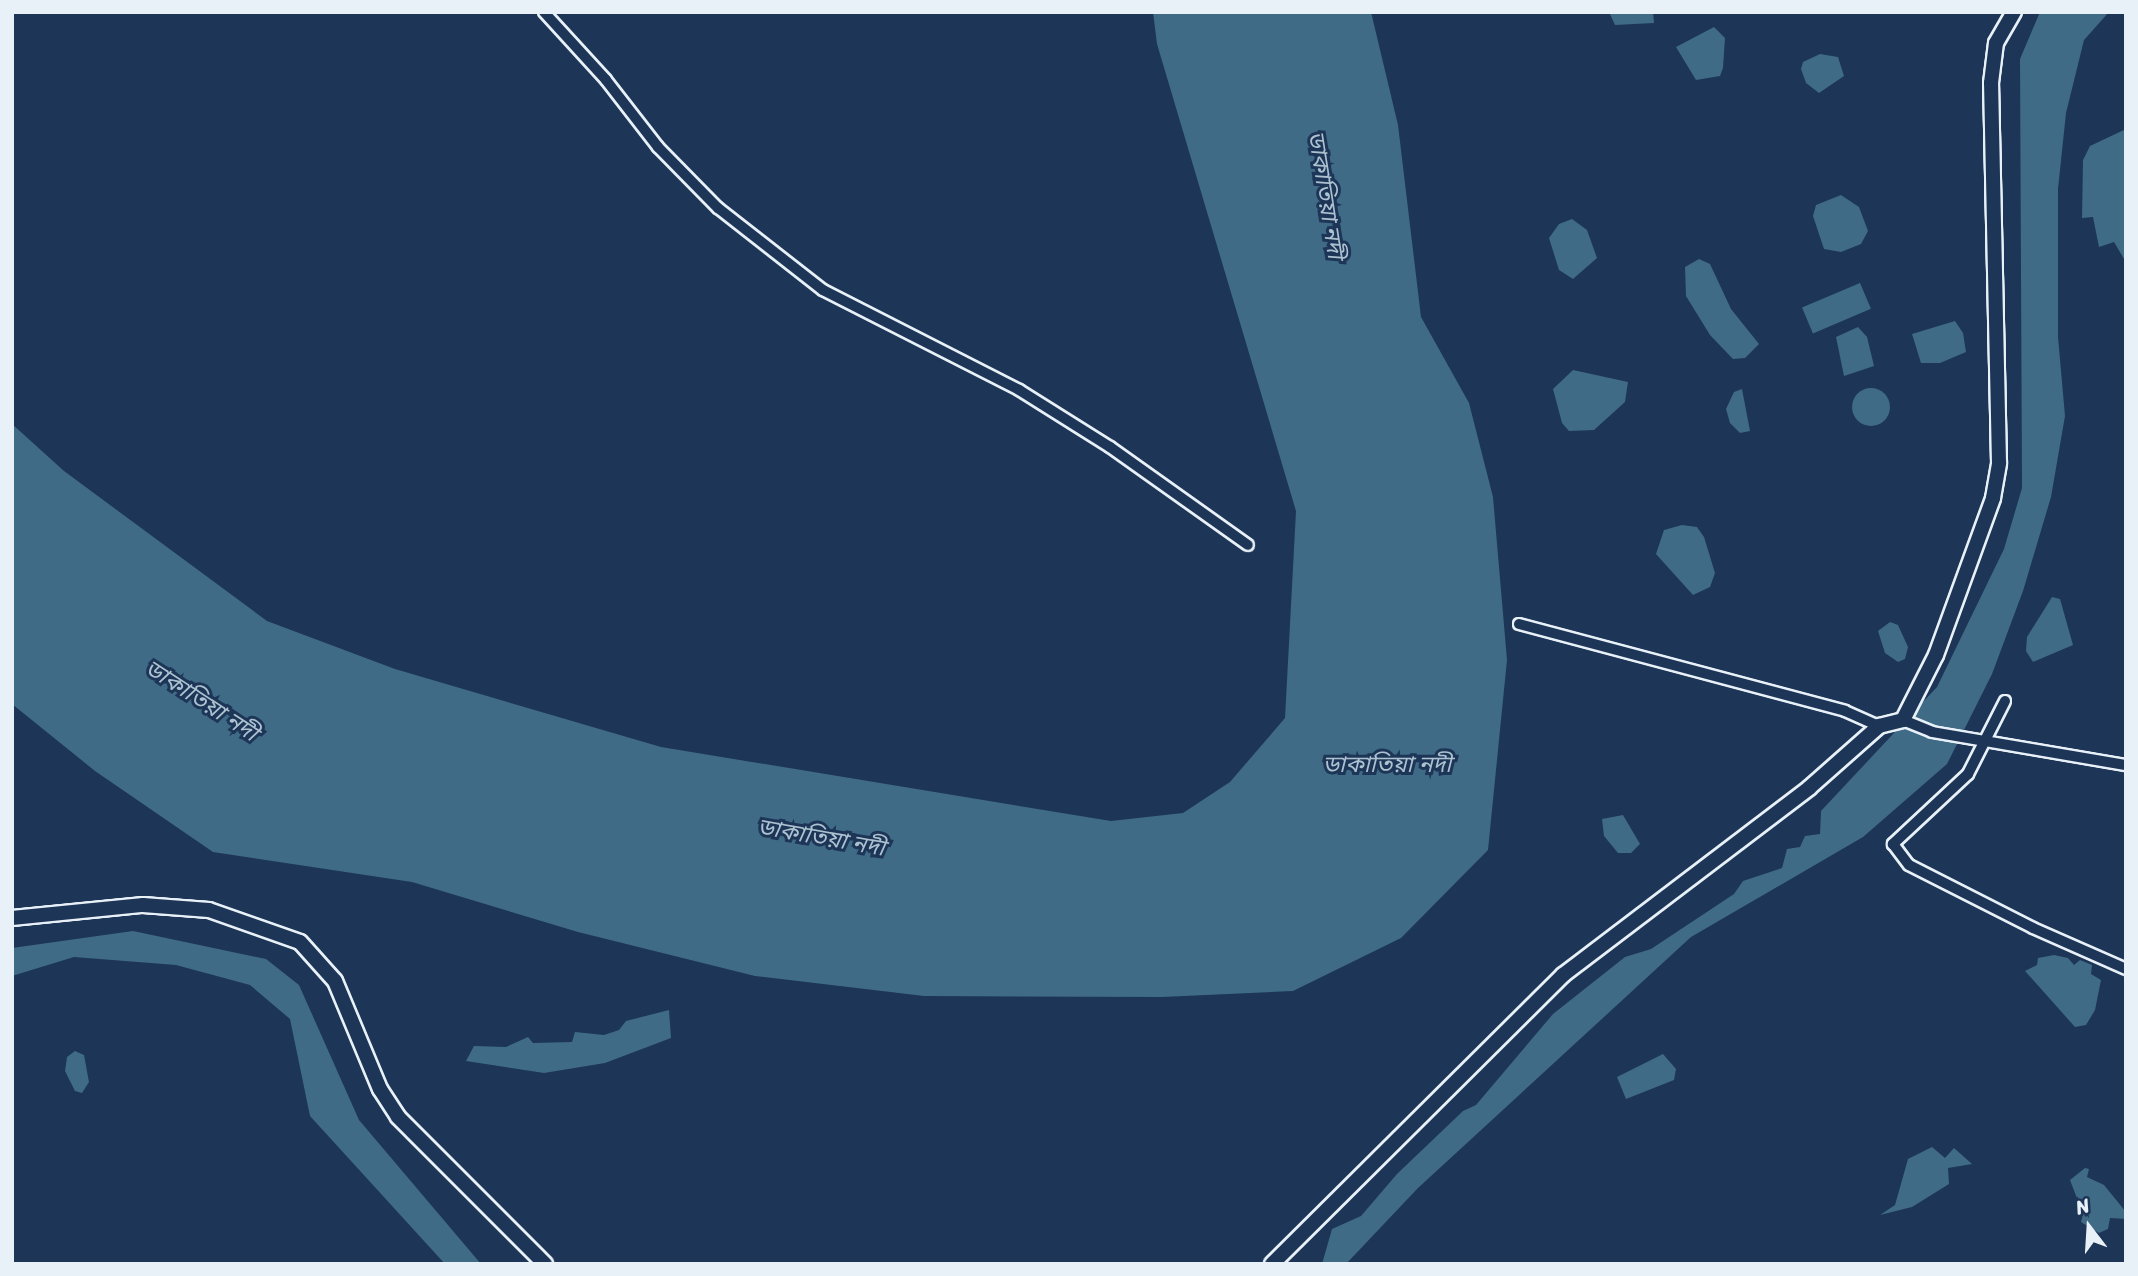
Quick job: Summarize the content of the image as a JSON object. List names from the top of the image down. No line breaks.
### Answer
{"water":["ডাকাতিয়া নদী"],"north":"top"}
